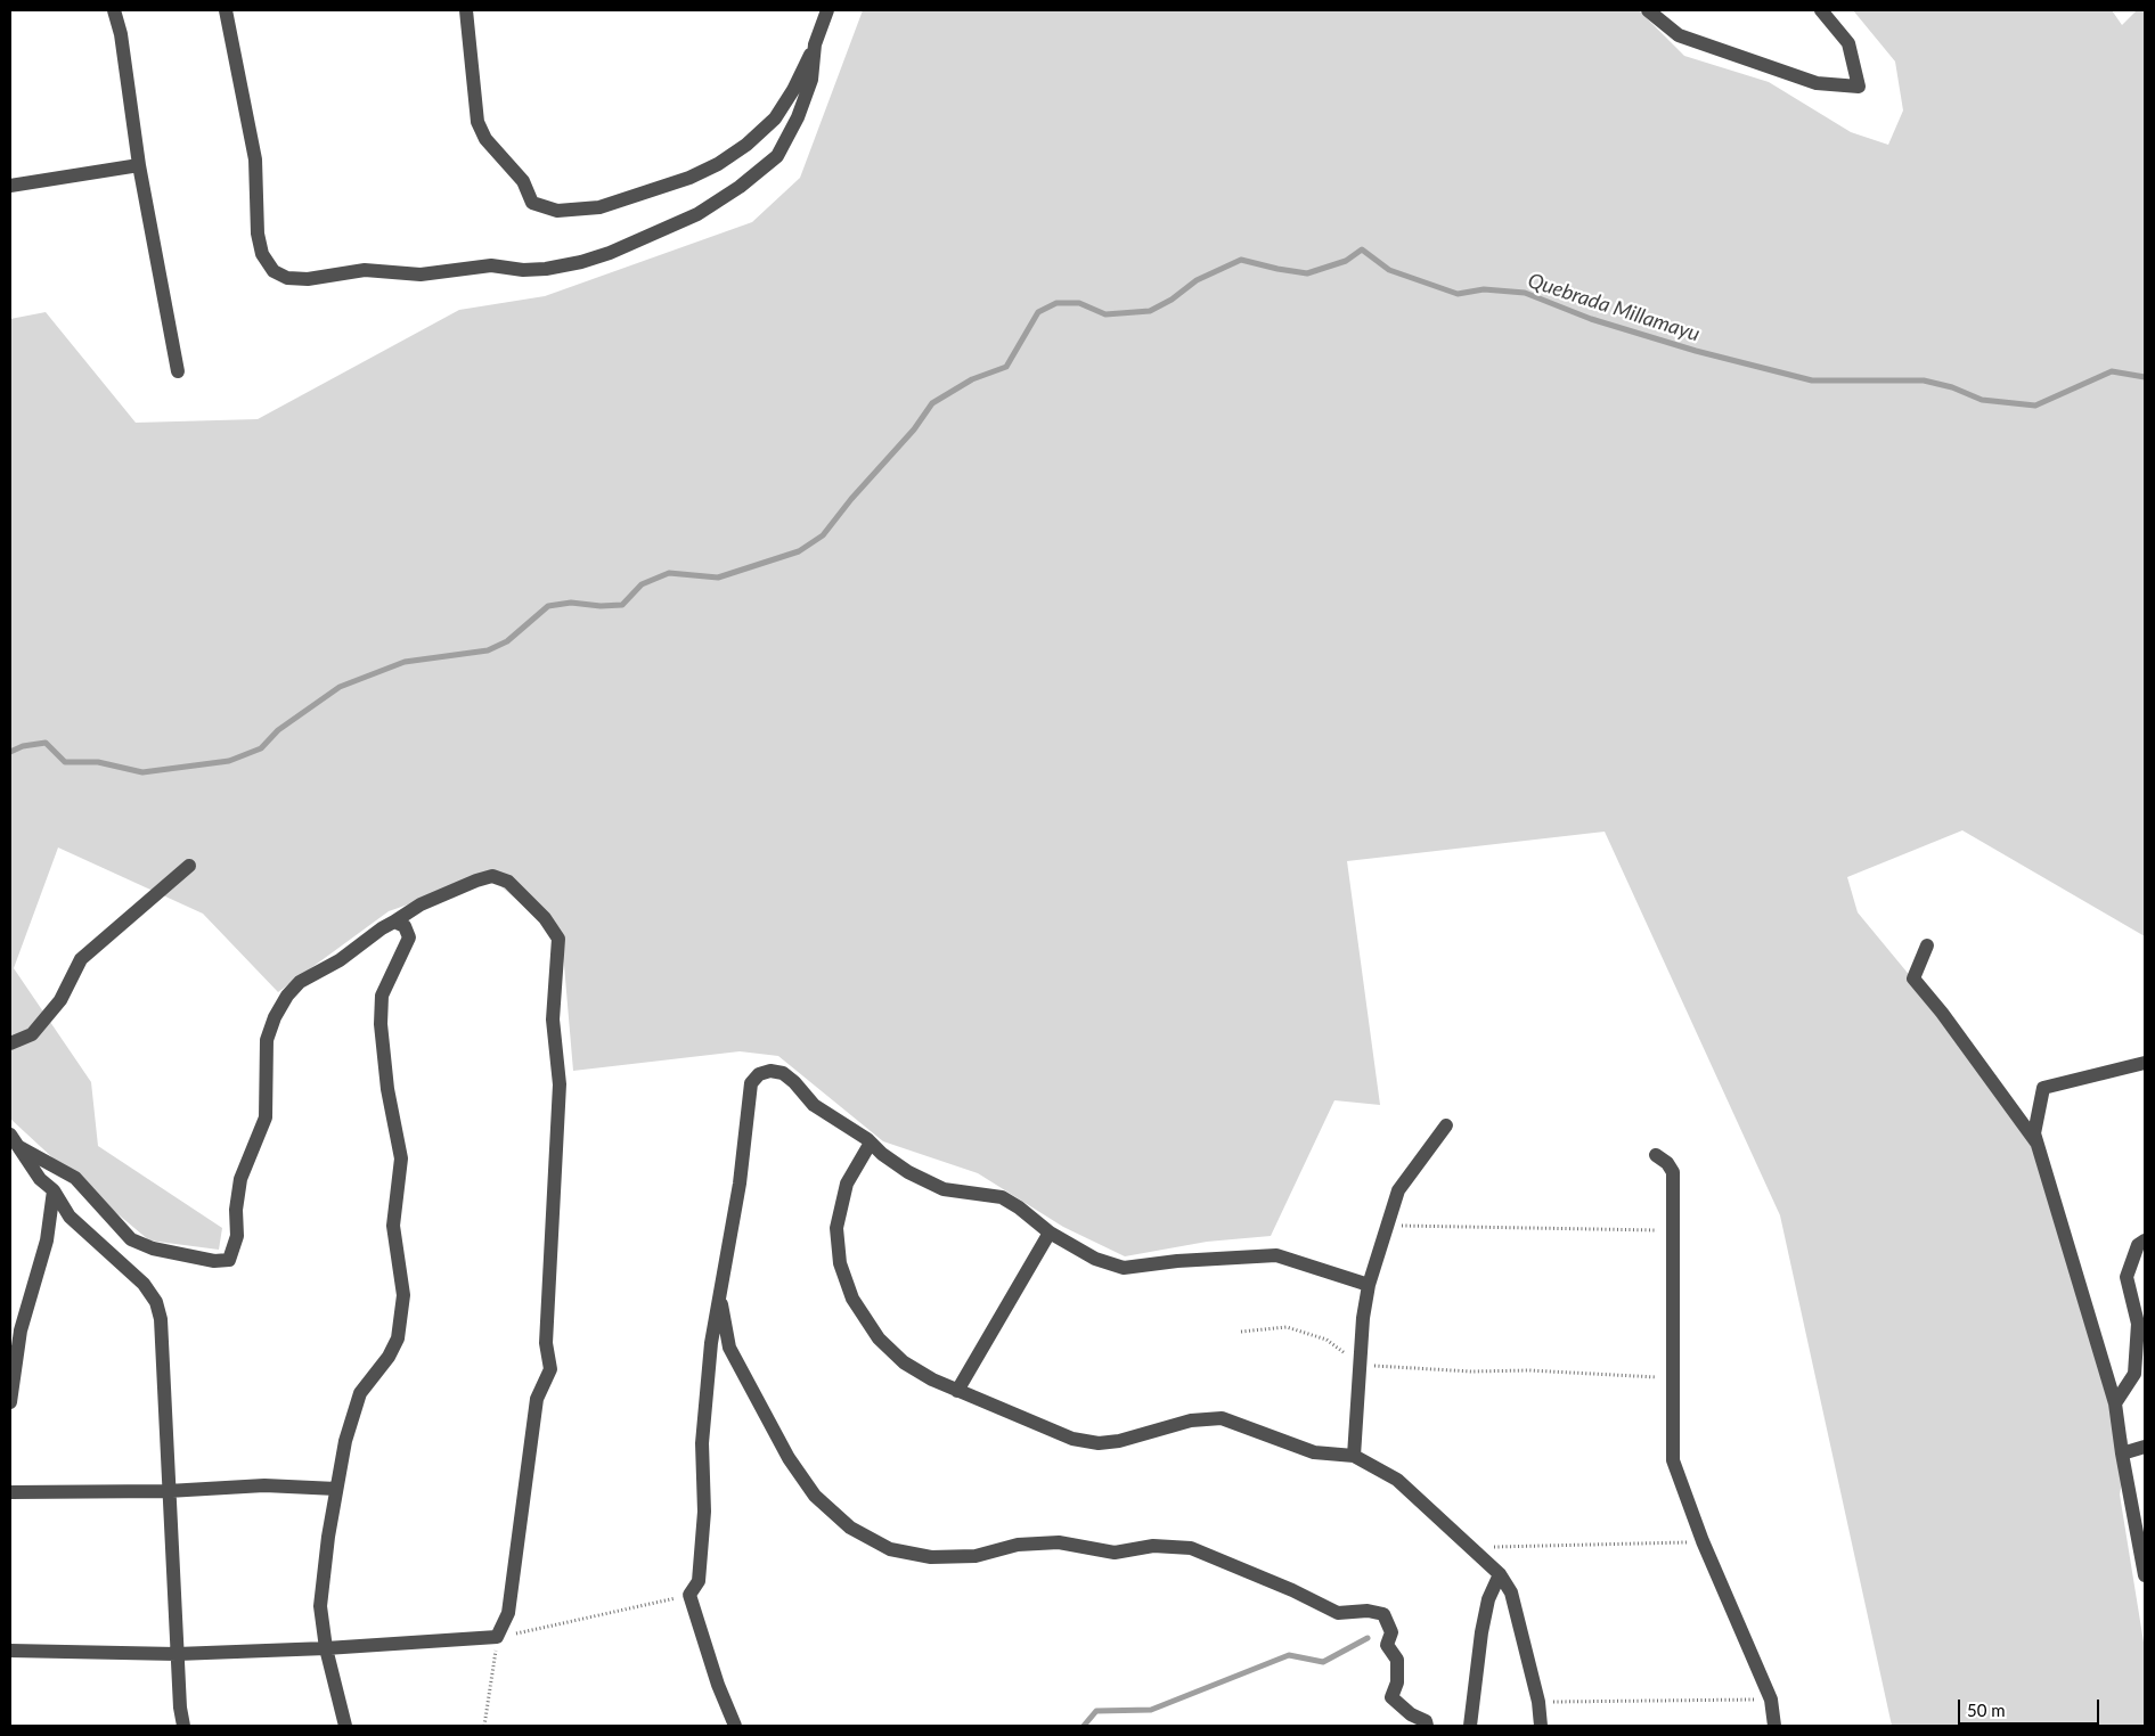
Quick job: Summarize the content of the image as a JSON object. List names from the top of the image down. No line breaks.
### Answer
{"water":["Quebrada Millamayu"],"scale_bar":"50 m"}
